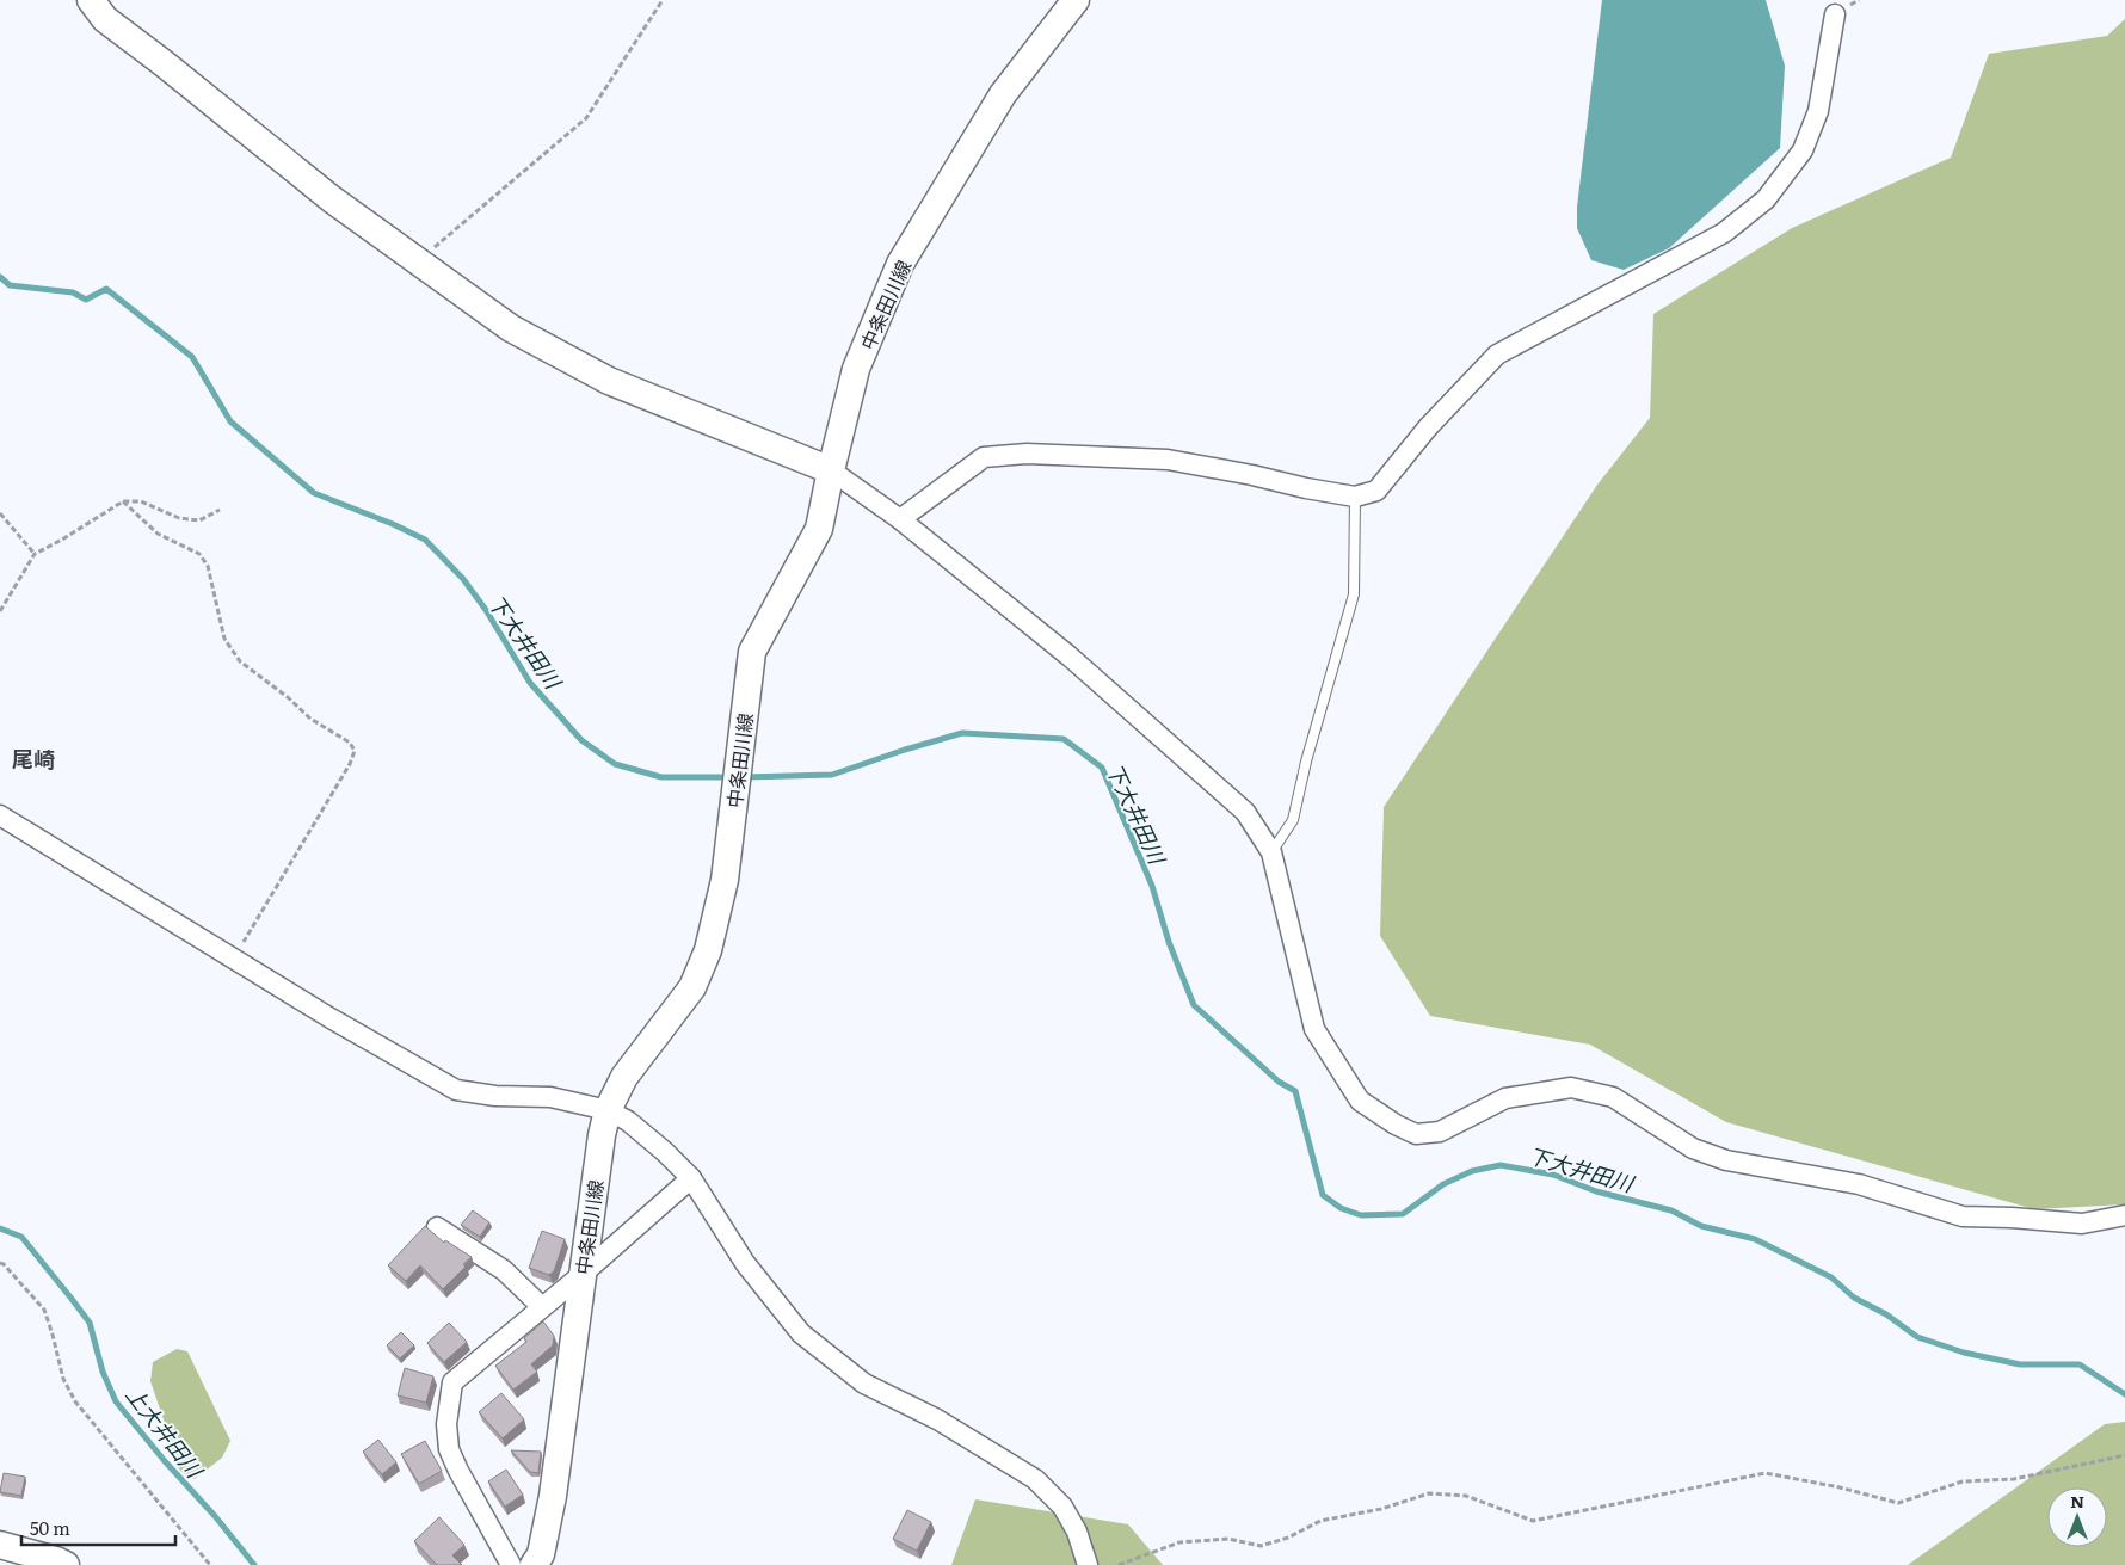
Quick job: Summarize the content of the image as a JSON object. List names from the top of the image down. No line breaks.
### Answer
{"streets":{"main road":["中条田川線"]},"districts":["尾崎"],"water":["下大井田川","上大井田川"],"scale_bar":"50 m","north":"top"}
